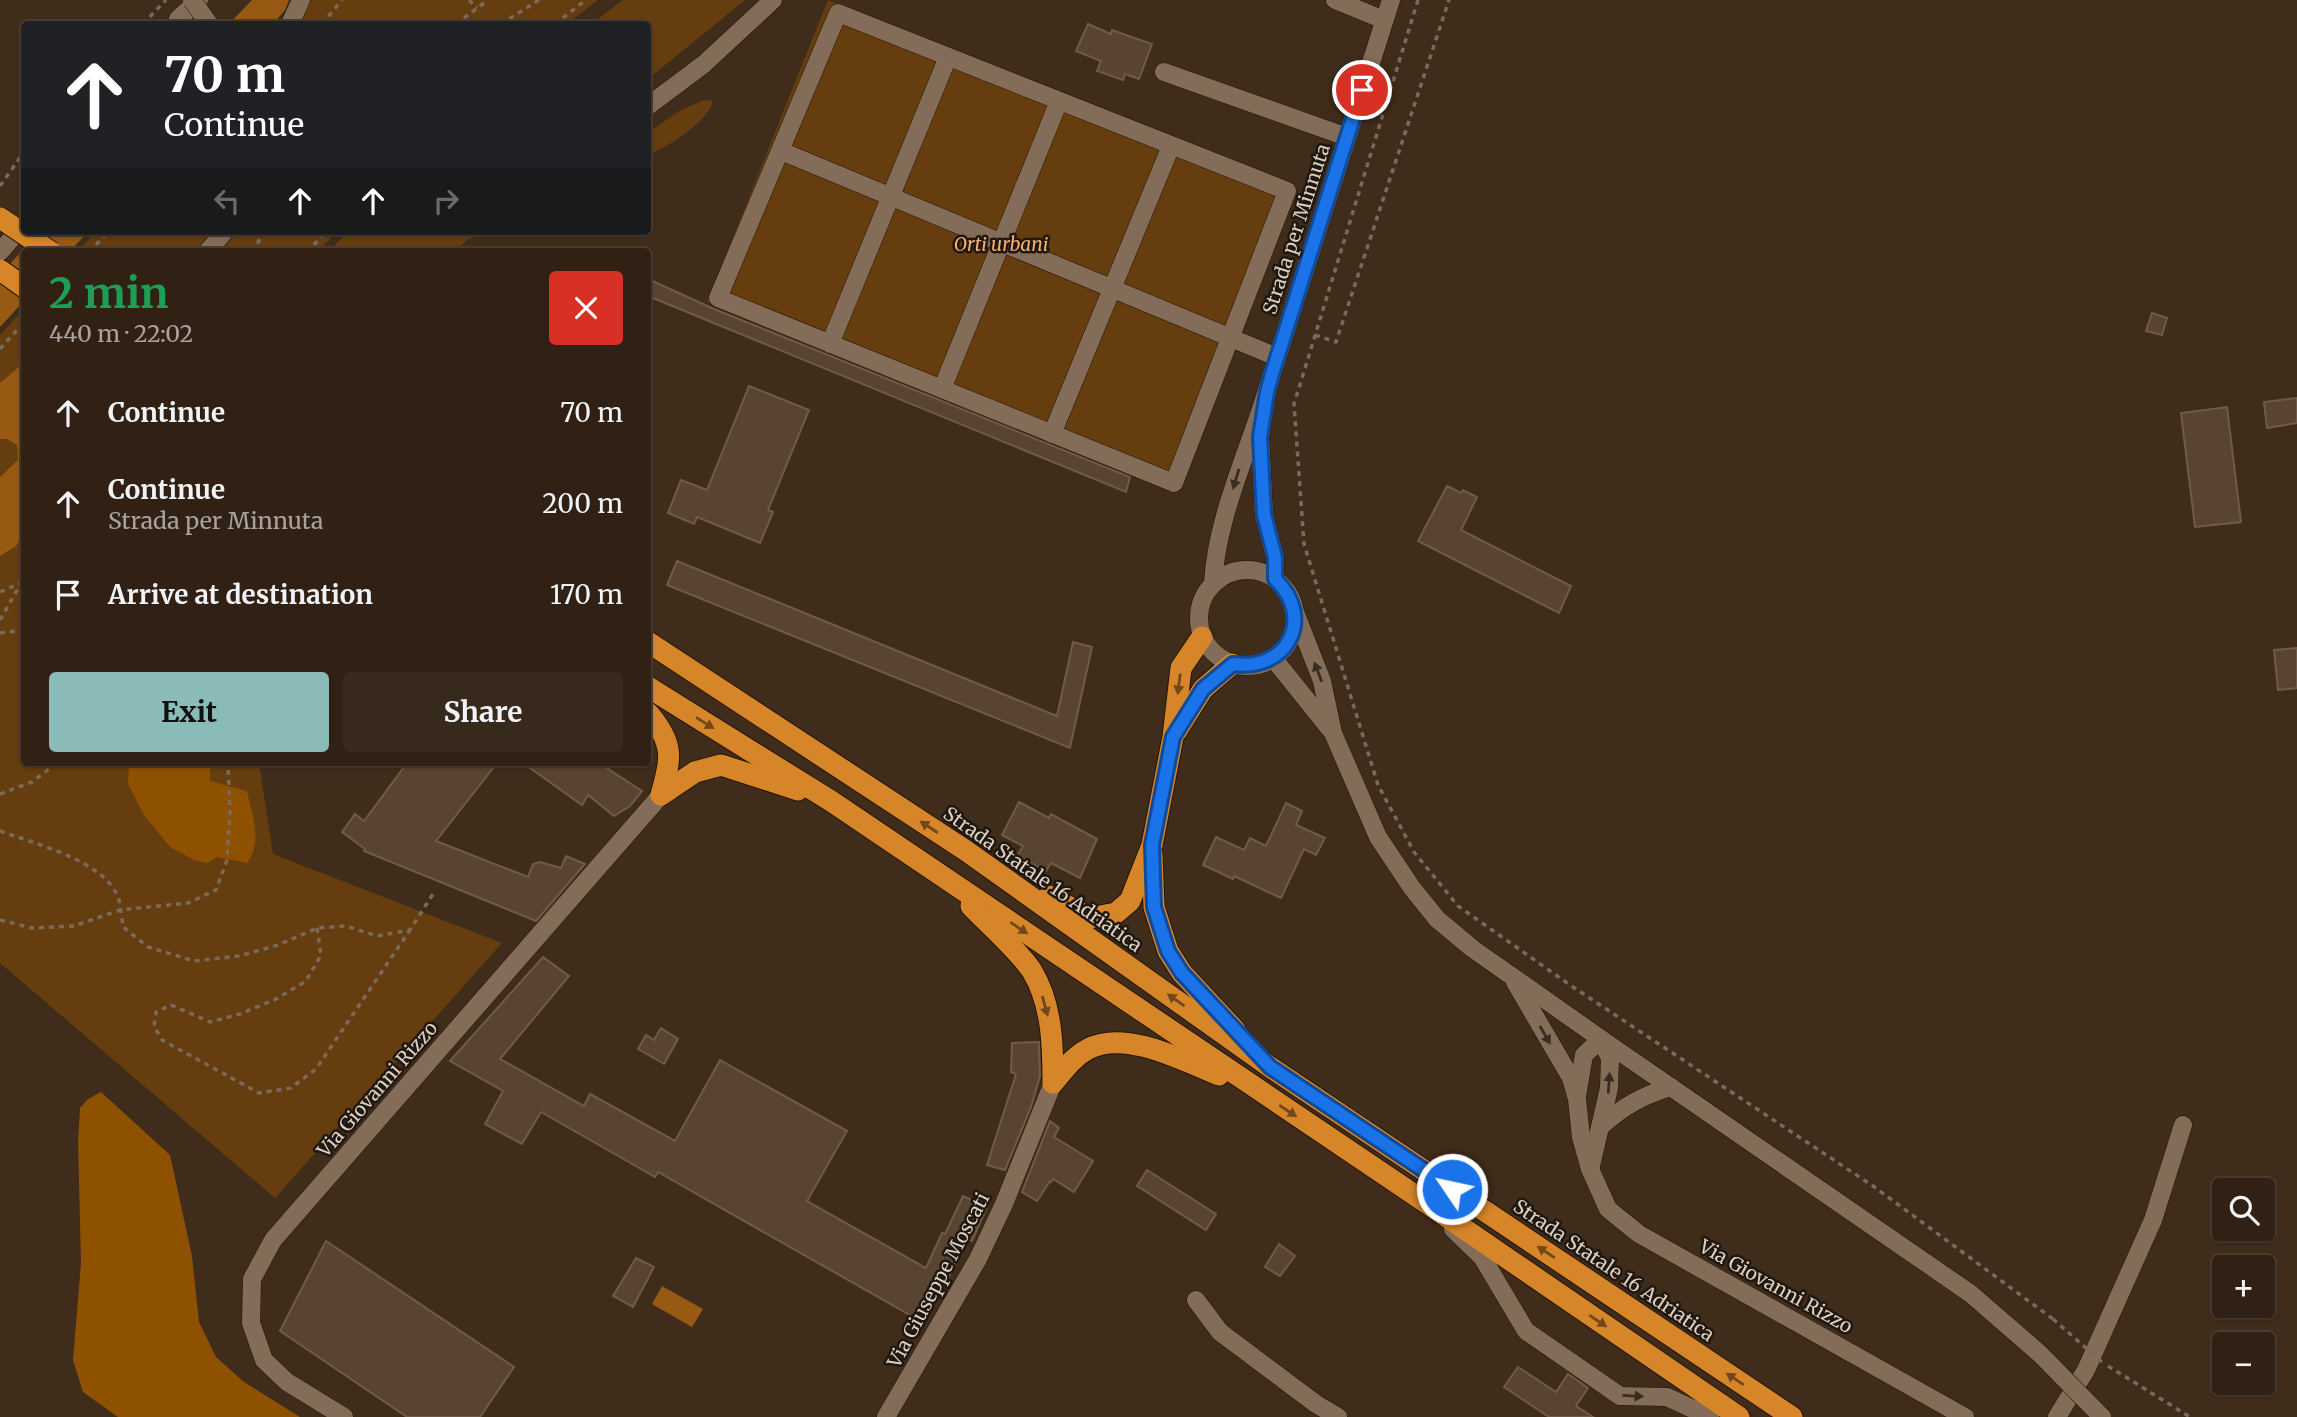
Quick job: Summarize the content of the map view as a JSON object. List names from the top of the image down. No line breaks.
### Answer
{"streets":{"highway":["Strada Statale 16 Adriatica"],"street":["Strada per Minnuta","Via Giovanni Rizzo","Via Giuseppe Moscati"]},"parks":["Orti urbani"],"page":{"turn":["70 m","Continue"],"heading":["2 min","440 m · 22:02"],"list":[{"name":"Continue","value":"70 m"},{"name":"Continue","note":"Strada per Minnuta","value":"200 m"},{"name":"Arrive at destination","value":"170 m"}],"buttons":["Exit","Share"],"map_buttons":["+","−"]}}
